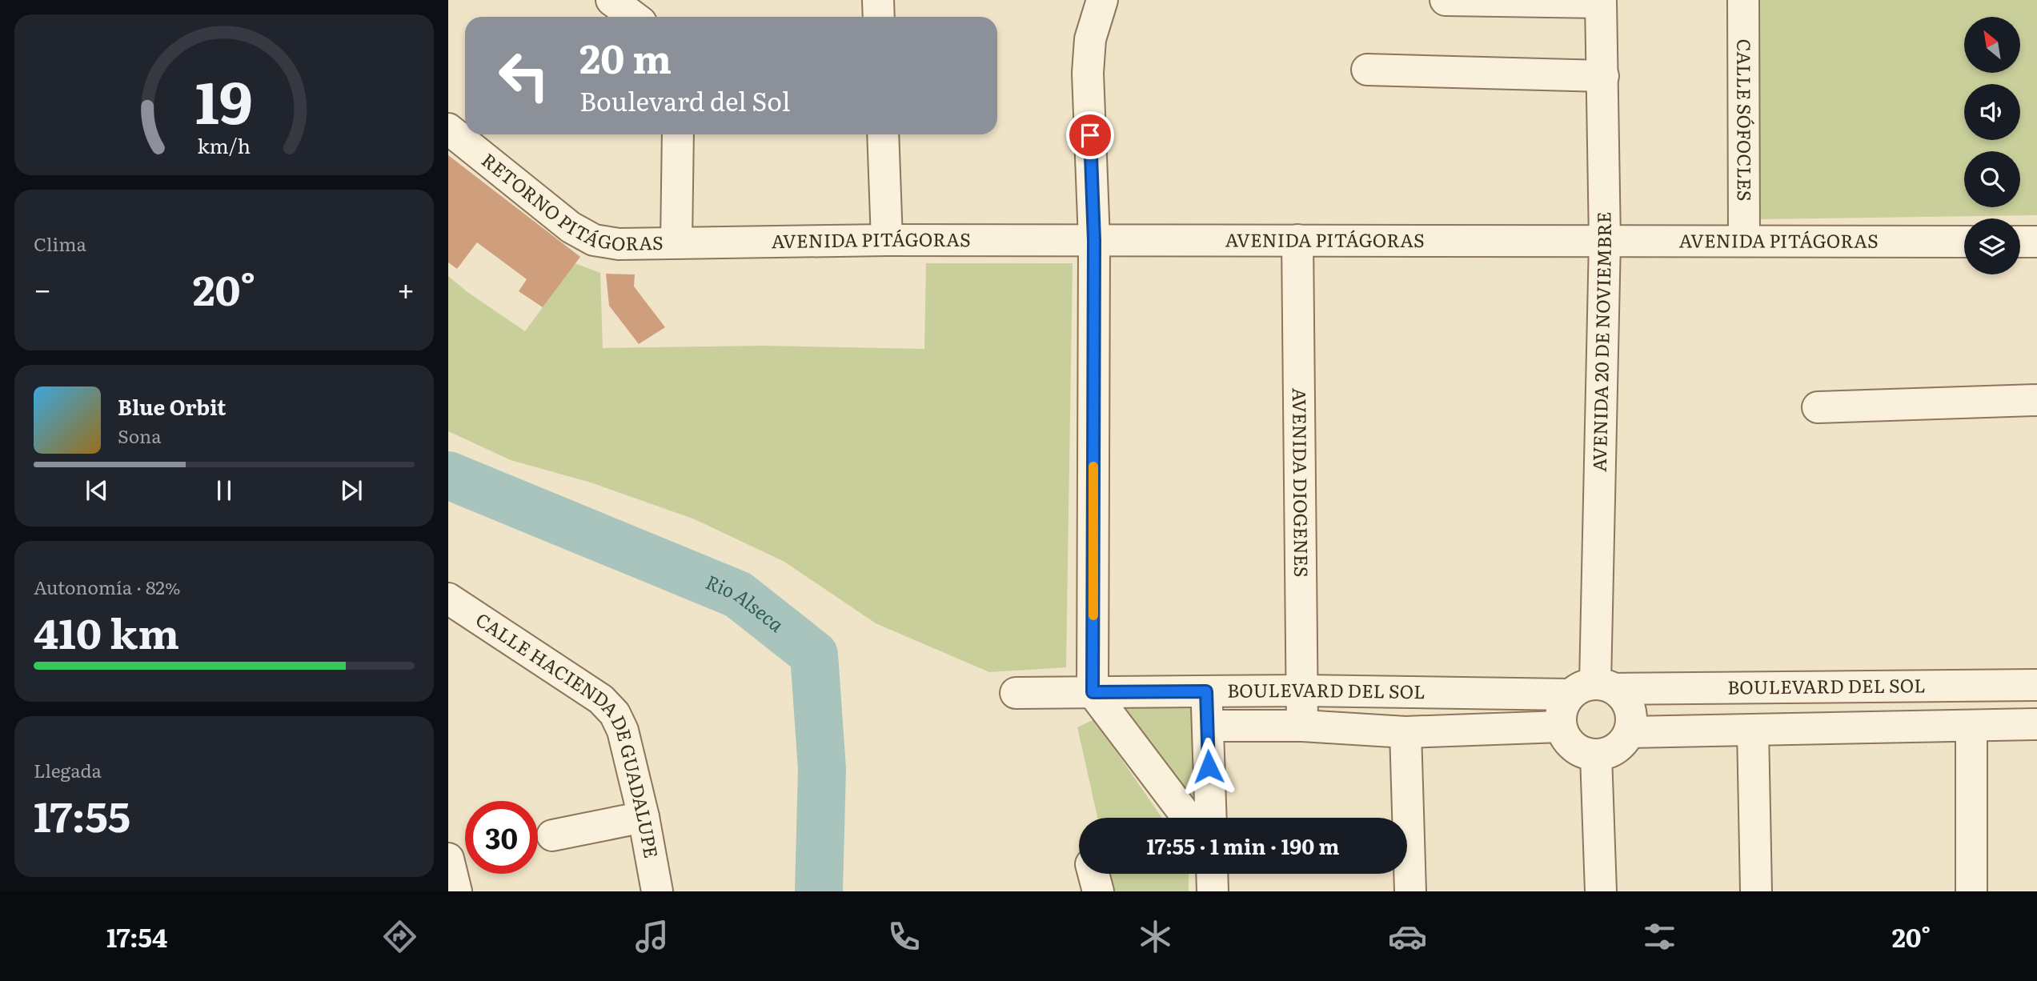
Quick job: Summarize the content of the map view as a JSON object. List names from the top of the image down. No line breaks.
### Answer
{"streets":{"street":["CALLE SÓFOCLES","RETORNO PITÁGORAS","AVENIDA PITÁGORAS","AVENIDA 20 DE NOVIEMBRE","AVENIDA DIOGENES","BOULEVARD DEL SOL","CALLE HACIENDA DE GUADALUPE"]},"crossings":[["CALLE SÓFOCLES","AVENIDA PITÁGORAS"],["RETORNO PITÁGORAS","AVENIDA PITÁGORAS"],["AVENIDA PITÁGORAS","AVENIDA 20 DE NOVIEMBRE"],["AVENIDA PITÁGORAS","AVENIDA DIOGENES"],["AVENIDA 20 DE NOVIEMBRE","BOULEVARD DEL SOL"],["AVENIDA DIOGENES","BOULEVARD DEL SOL"]],"water":["Rio Alseca"],"north":"top left","page":{"turn":["20 m","Boulevard del Sol"],"tile":["Clima",["Autonomía · 82%","410 km"],["Llegada","17:55"]],"heat":["−","20°","+"],"song":["Blue Orbit","Sona"],"limit":"30","trip":"17:55 · 1 min · 190 m","tabs":["17:54","20°"],"gauge":["19","km/h"]}}
